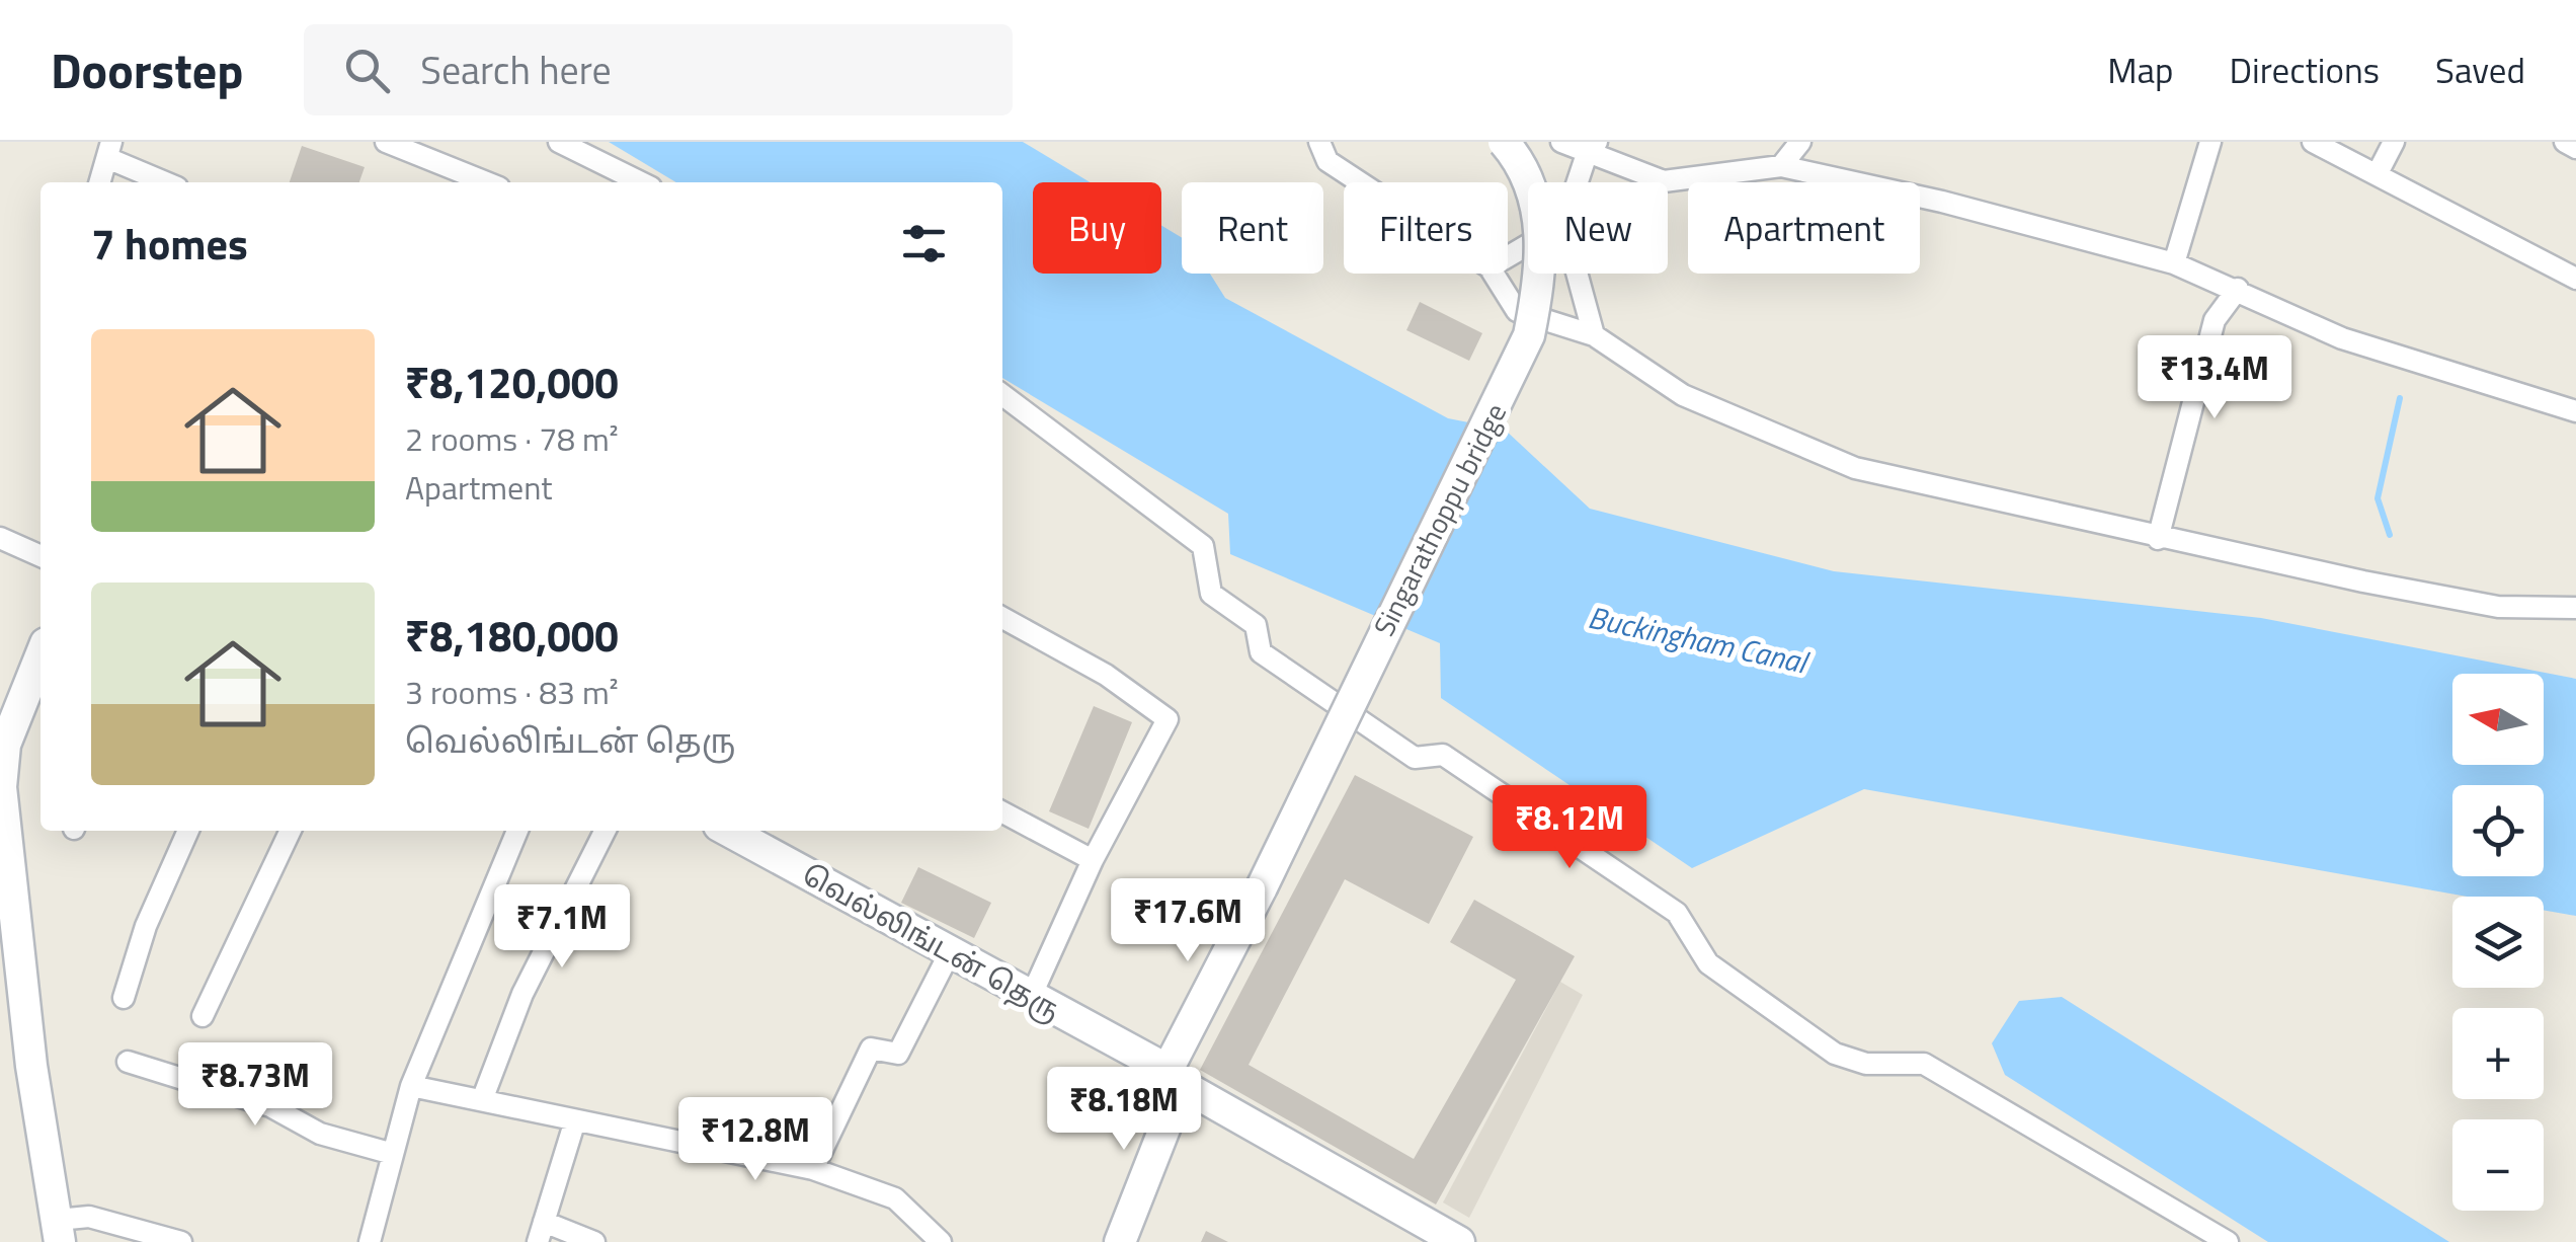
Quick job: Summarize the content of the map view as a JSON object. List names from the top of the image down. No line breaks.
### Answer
{"streets":{"main road":["Singarathoppu bridge","வெல்லிங்டன் தெரு"]},"crossings":[["Singarathoppu bridge","வெல்லிங்டன் தெரு"]],"water":["Buckingham Canal"],"north":"left","page":{"header":"Doorstep","search":"Search here","nav":["Map","Directions","Saved"],"chip":["Buy","Rent","Filters","New","Apartment"],"heading":"7 homes","list":[{"name":"₹8,120,000","note":"2 rooms · 78 m² · Apartment"},{"name":"₹8,180,000","note":"3 rooms · 83 m² · வெல்லிங்டன் தெரு"}],"price":["₹13.4M","₹8.12M","₹17.6M","₹7.1M","₹8.73M","₹8.18M","₹12.8M"],"map_buttons":["+","−"]}}
